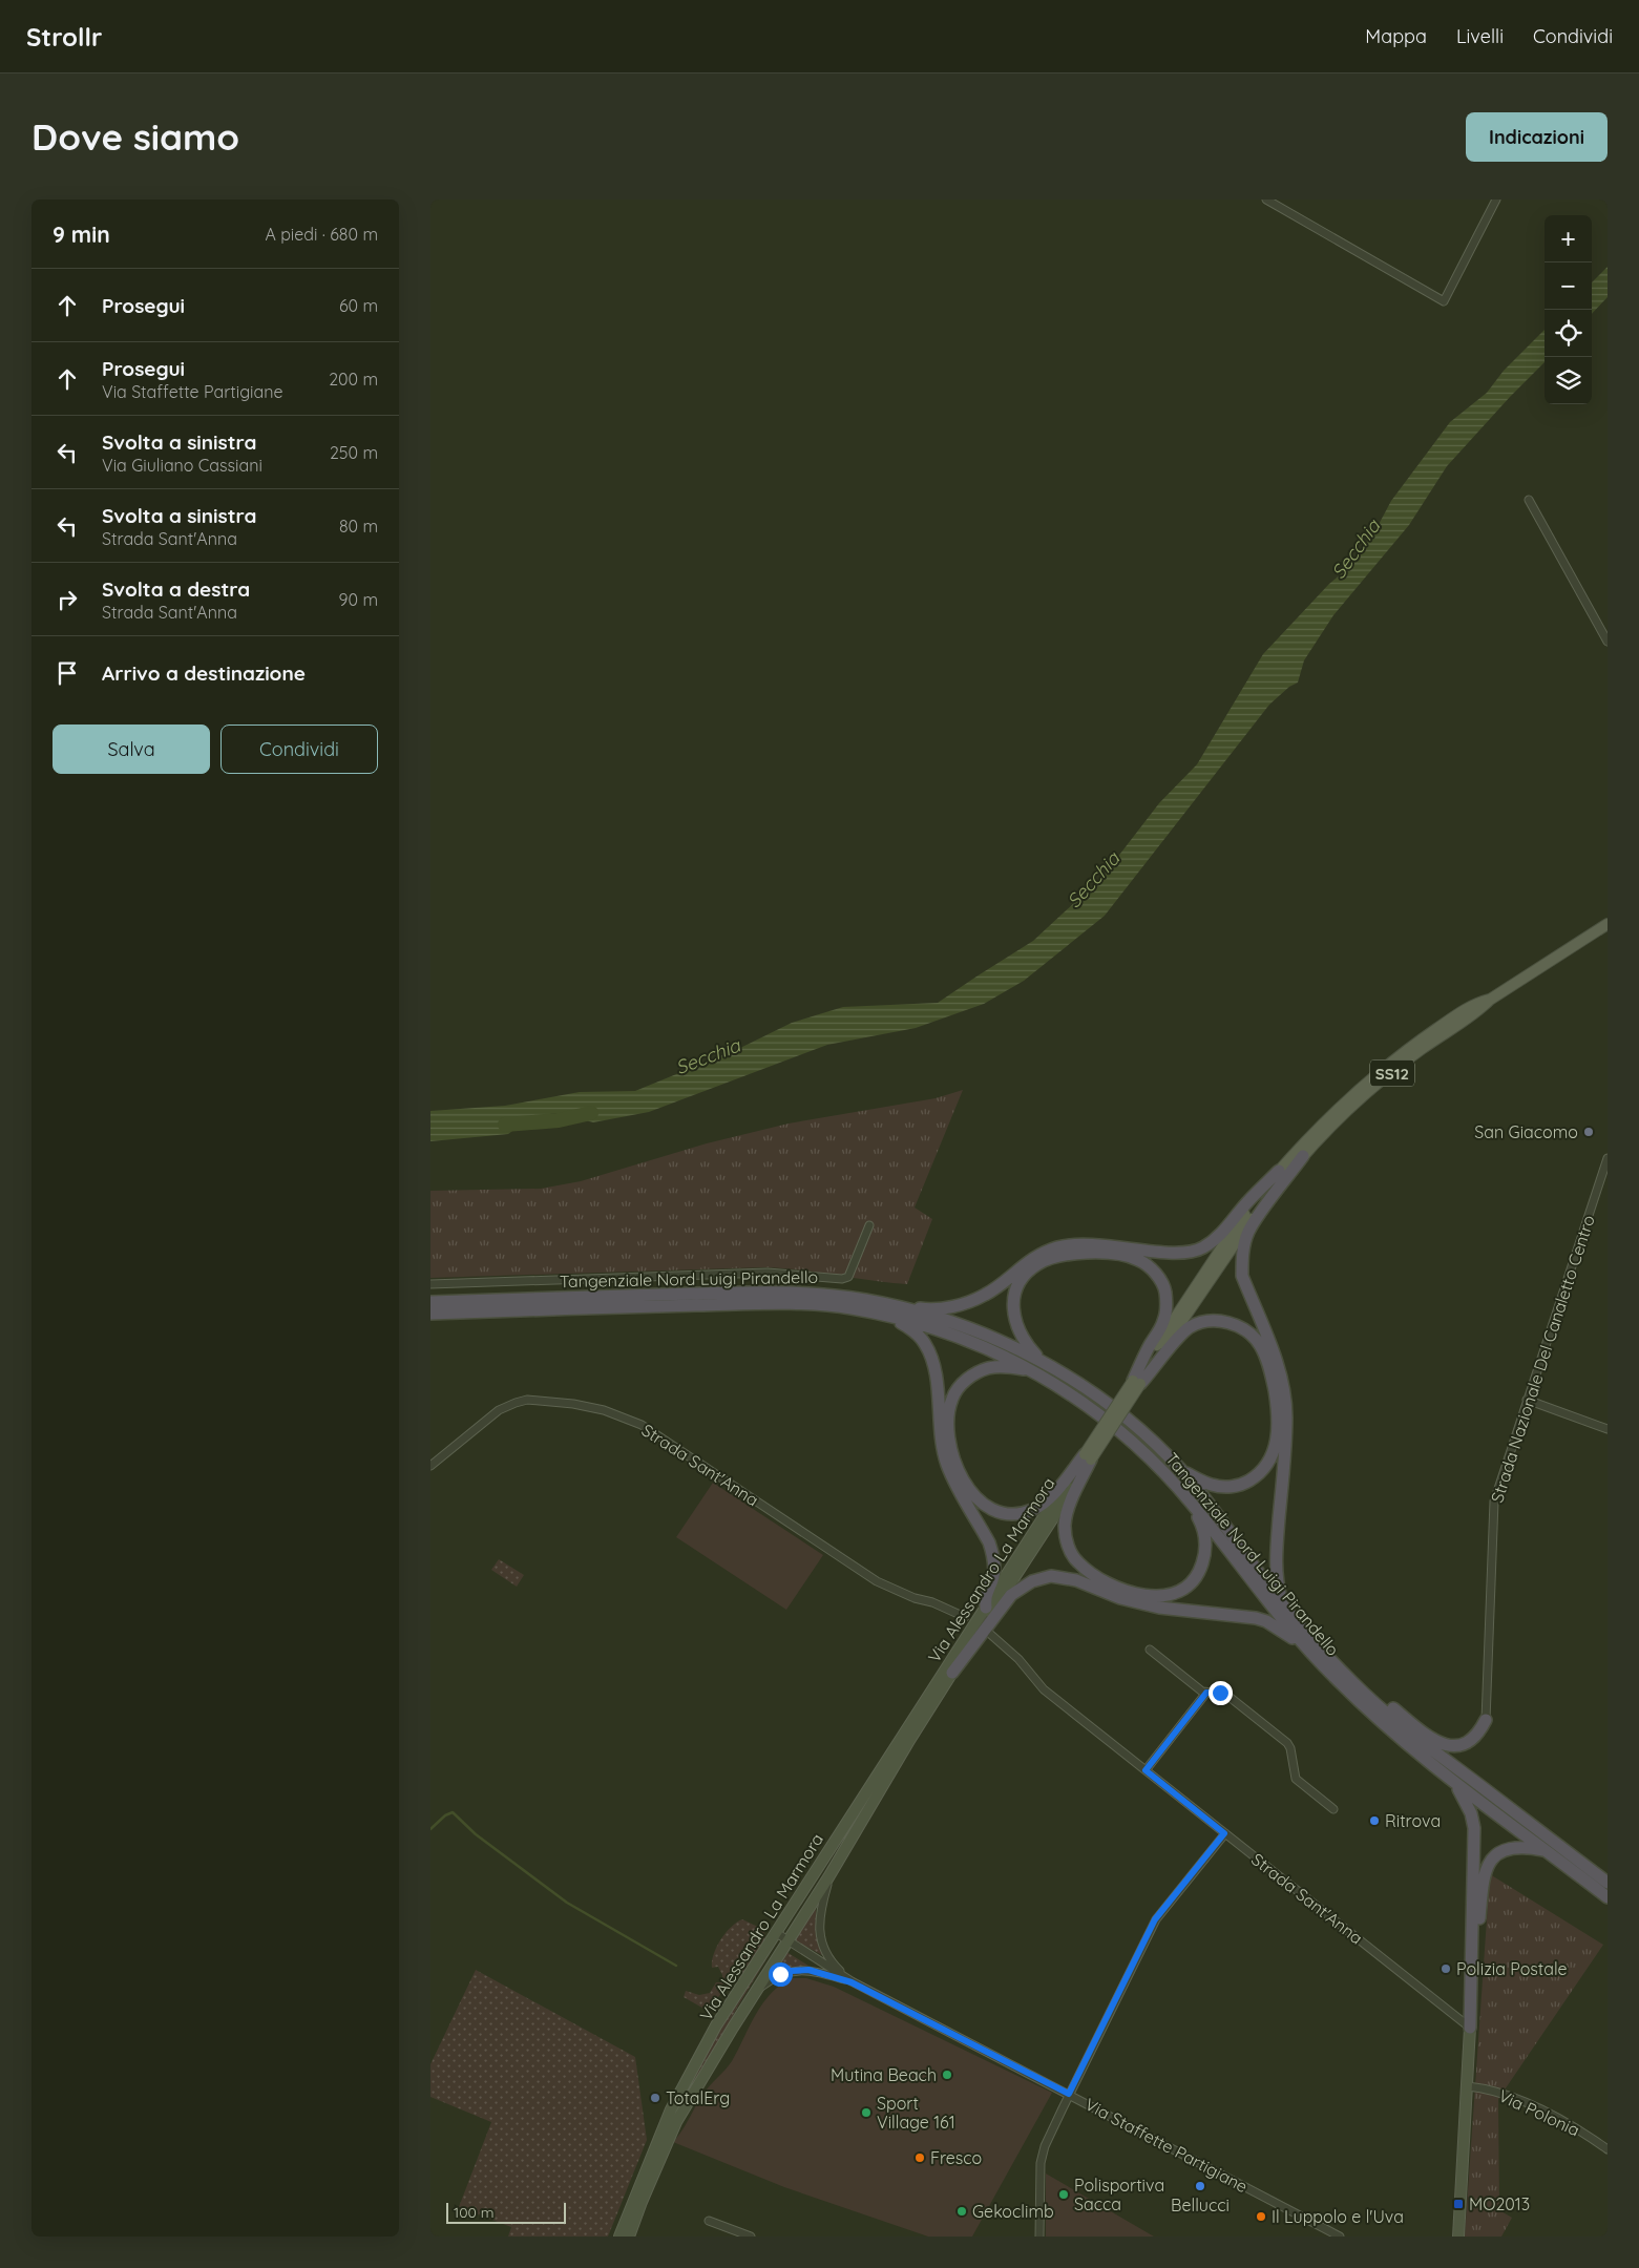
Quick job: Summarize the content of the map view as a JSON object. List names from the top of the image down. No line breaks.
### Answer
{"streets":{"highway":["Tangenziale Nord Luigi Pirandello"],"main road":["SS12","Via Alessandro La Marmora"],"street":["Strada Nazionale Del Canaletto Centro","Strada Sant'Anna","Via Polonia","Via Staffette Partigiane"]},"crossings":[["Via Alessandro La Marmora","Via Staffette Partigiane"]],"water":["Secchia"],"places":{"other":["San Giacomo","Ritrova","Polizia Postale","Mutina Beach","TotalErg","Sport Village 161","Fresco","Bellucci","Polisportiva Sacca","Gekoclimb","Il Luppolo e l'Uva"],"transit":["MO2013"]},"scale_bar":"100 m","page":{"header":"Strollr","nav":["Mappa","Livelli","Condividi"],"buttons":["Indicazioni",["Salva","Condividi"]],"title":"Dove siamo","heading":["9 min","A piedi · 680 m"],"map_buttons":["+","−"],"list":[["Prosegui","60 m"],["Prosegui","Via Staffette Partigiane","200 m"],["Svolta a sinistra","Via Giuliano Cassiani","250 m"],["Svolta a sinistra","Strada Sant'Anna","80 m"],["Svolta a destra","Strada Sant'Anna","90 m"],"Arrivo a destinazione"],"scale":"100 m"}}
